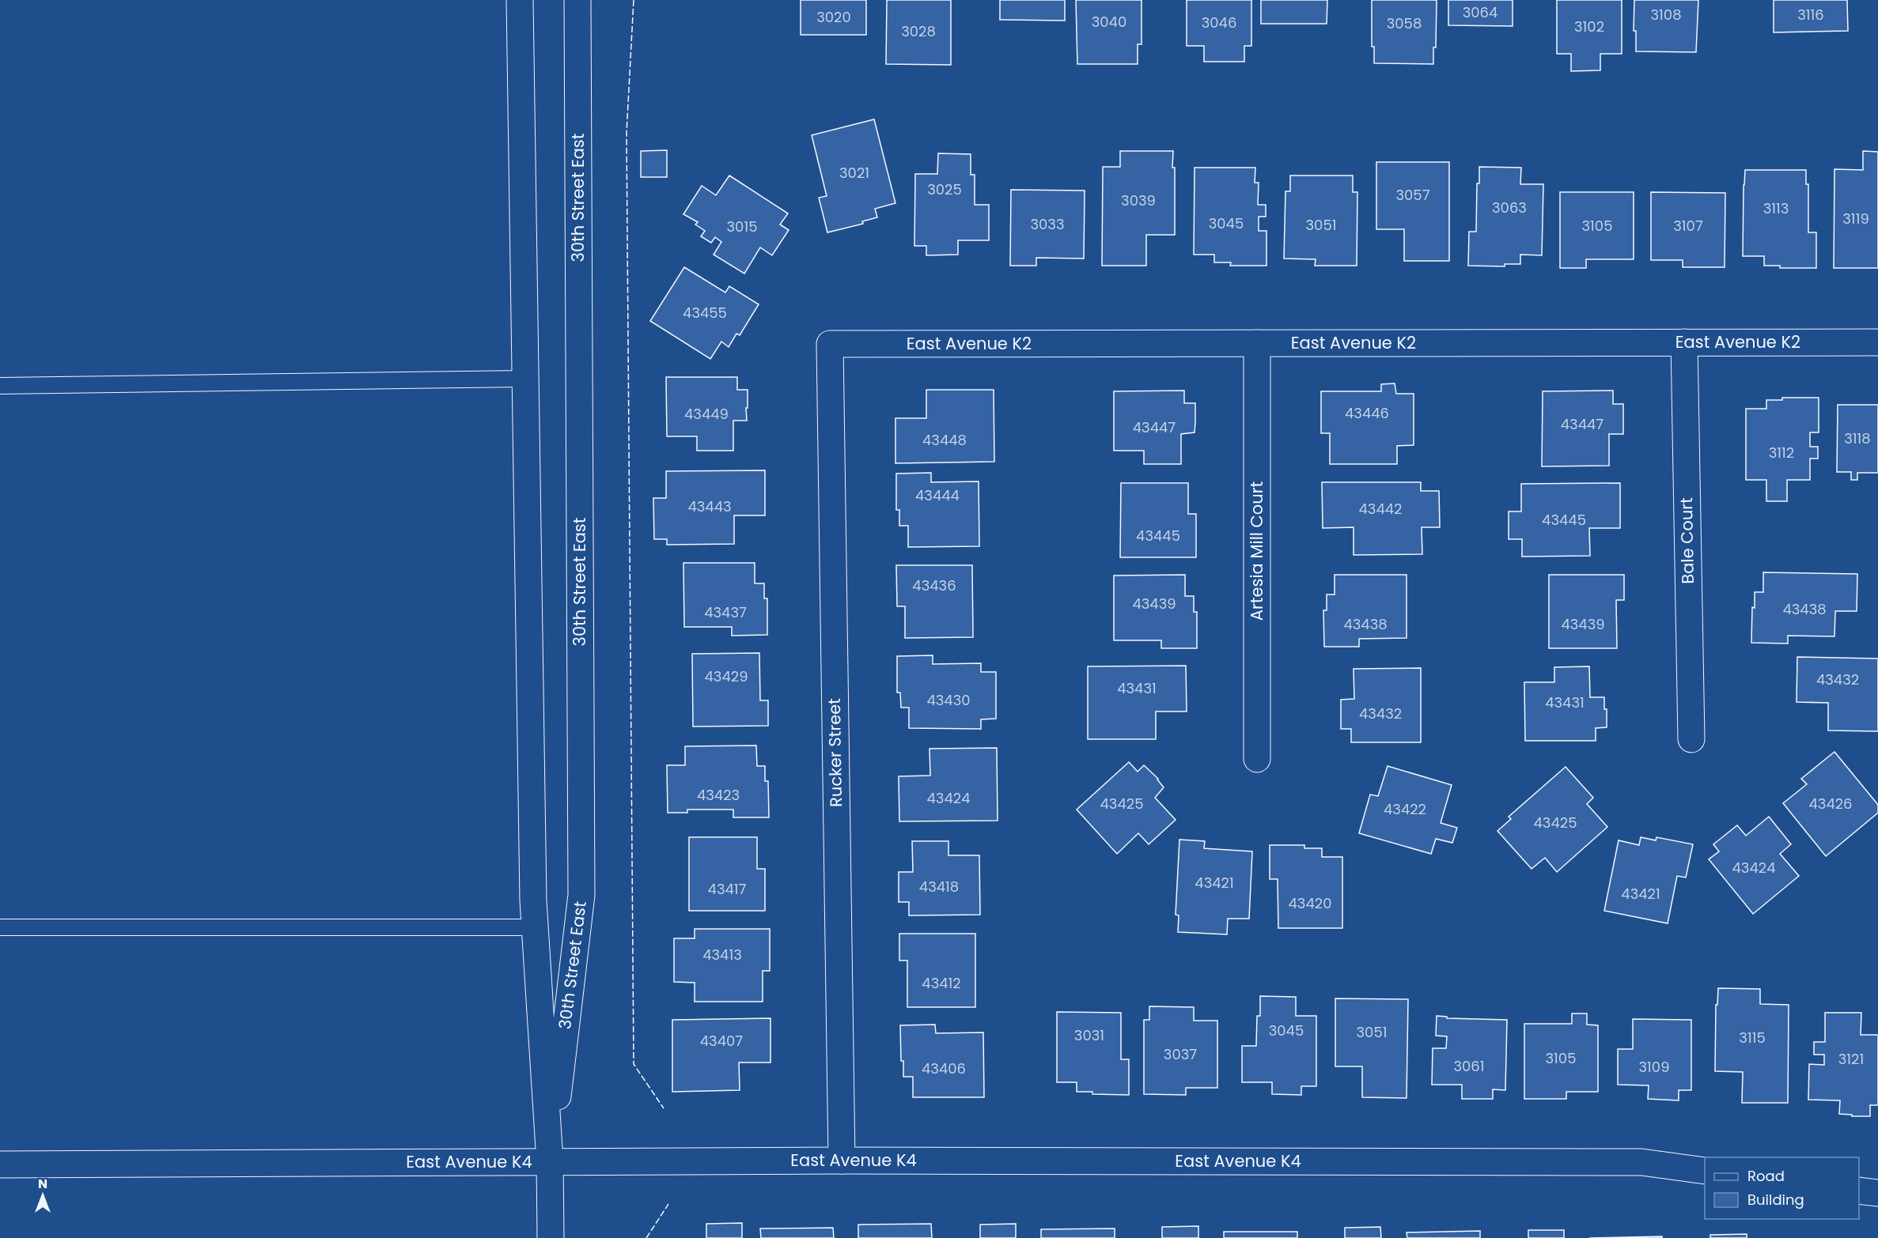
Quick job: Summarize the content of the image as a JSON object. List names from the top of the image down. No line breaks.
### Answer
{"streets":{"street":["30th Street East","East Avenue K2","Bale Court","Artesia Mill Court","Rucker Street","East Avenue K4"]},"crossings":[["30th Street East","East Avenue K4"],["East Avenue K2","Bale Court"],["East Avenue K2","Artesia Mill Court"],["East Avenue K2","Rucker Street"],["Rucker Street","East Avenue K4"]],"house_numbers":["3064","3108","3116","3020","3040","3046","3058","3102","3028","3021","3025","3057","3039","3063","3113","3119","3045","3033","3051","3105","3107","3015","43455","43446","43449","43447","43447","3118","43448","3112","43444","43443","43442","43445","43445","43436","43439","43438","43437","43438","43439","43429","43432","43431","43430","43431","43432","43423","43424","43425","43426","43422","43425","43424","43421","43418","43417","43421","43420","43413","43412","3045","3051","3031","3115","43407","3037","3105","3121","3061","3109","43406"],"legend":["Road","Building"],"north":"top"}
